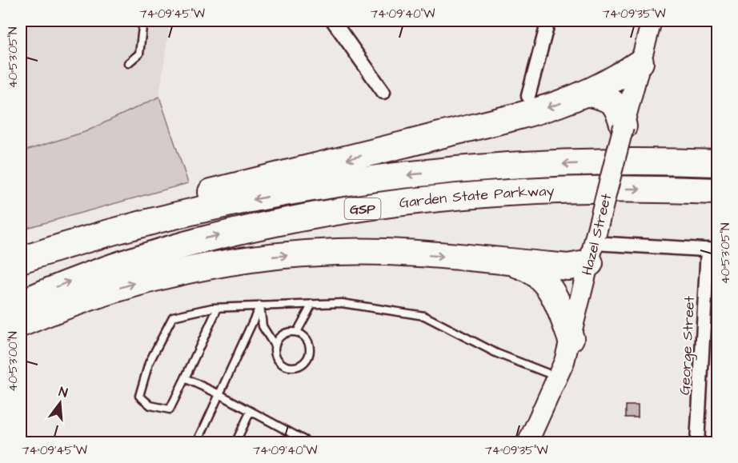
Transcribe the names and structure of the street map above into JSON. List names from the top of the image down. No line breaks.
{"streets":{"highway":["Garden State Parkway","GSP"],"street":["Hazel Street","George Street"]},"north":"top","coordinates":["74°09'45\"W","74°09'40\"W","74°09'35\"W","40°53'05\"N","40°53'00\"N"]}
